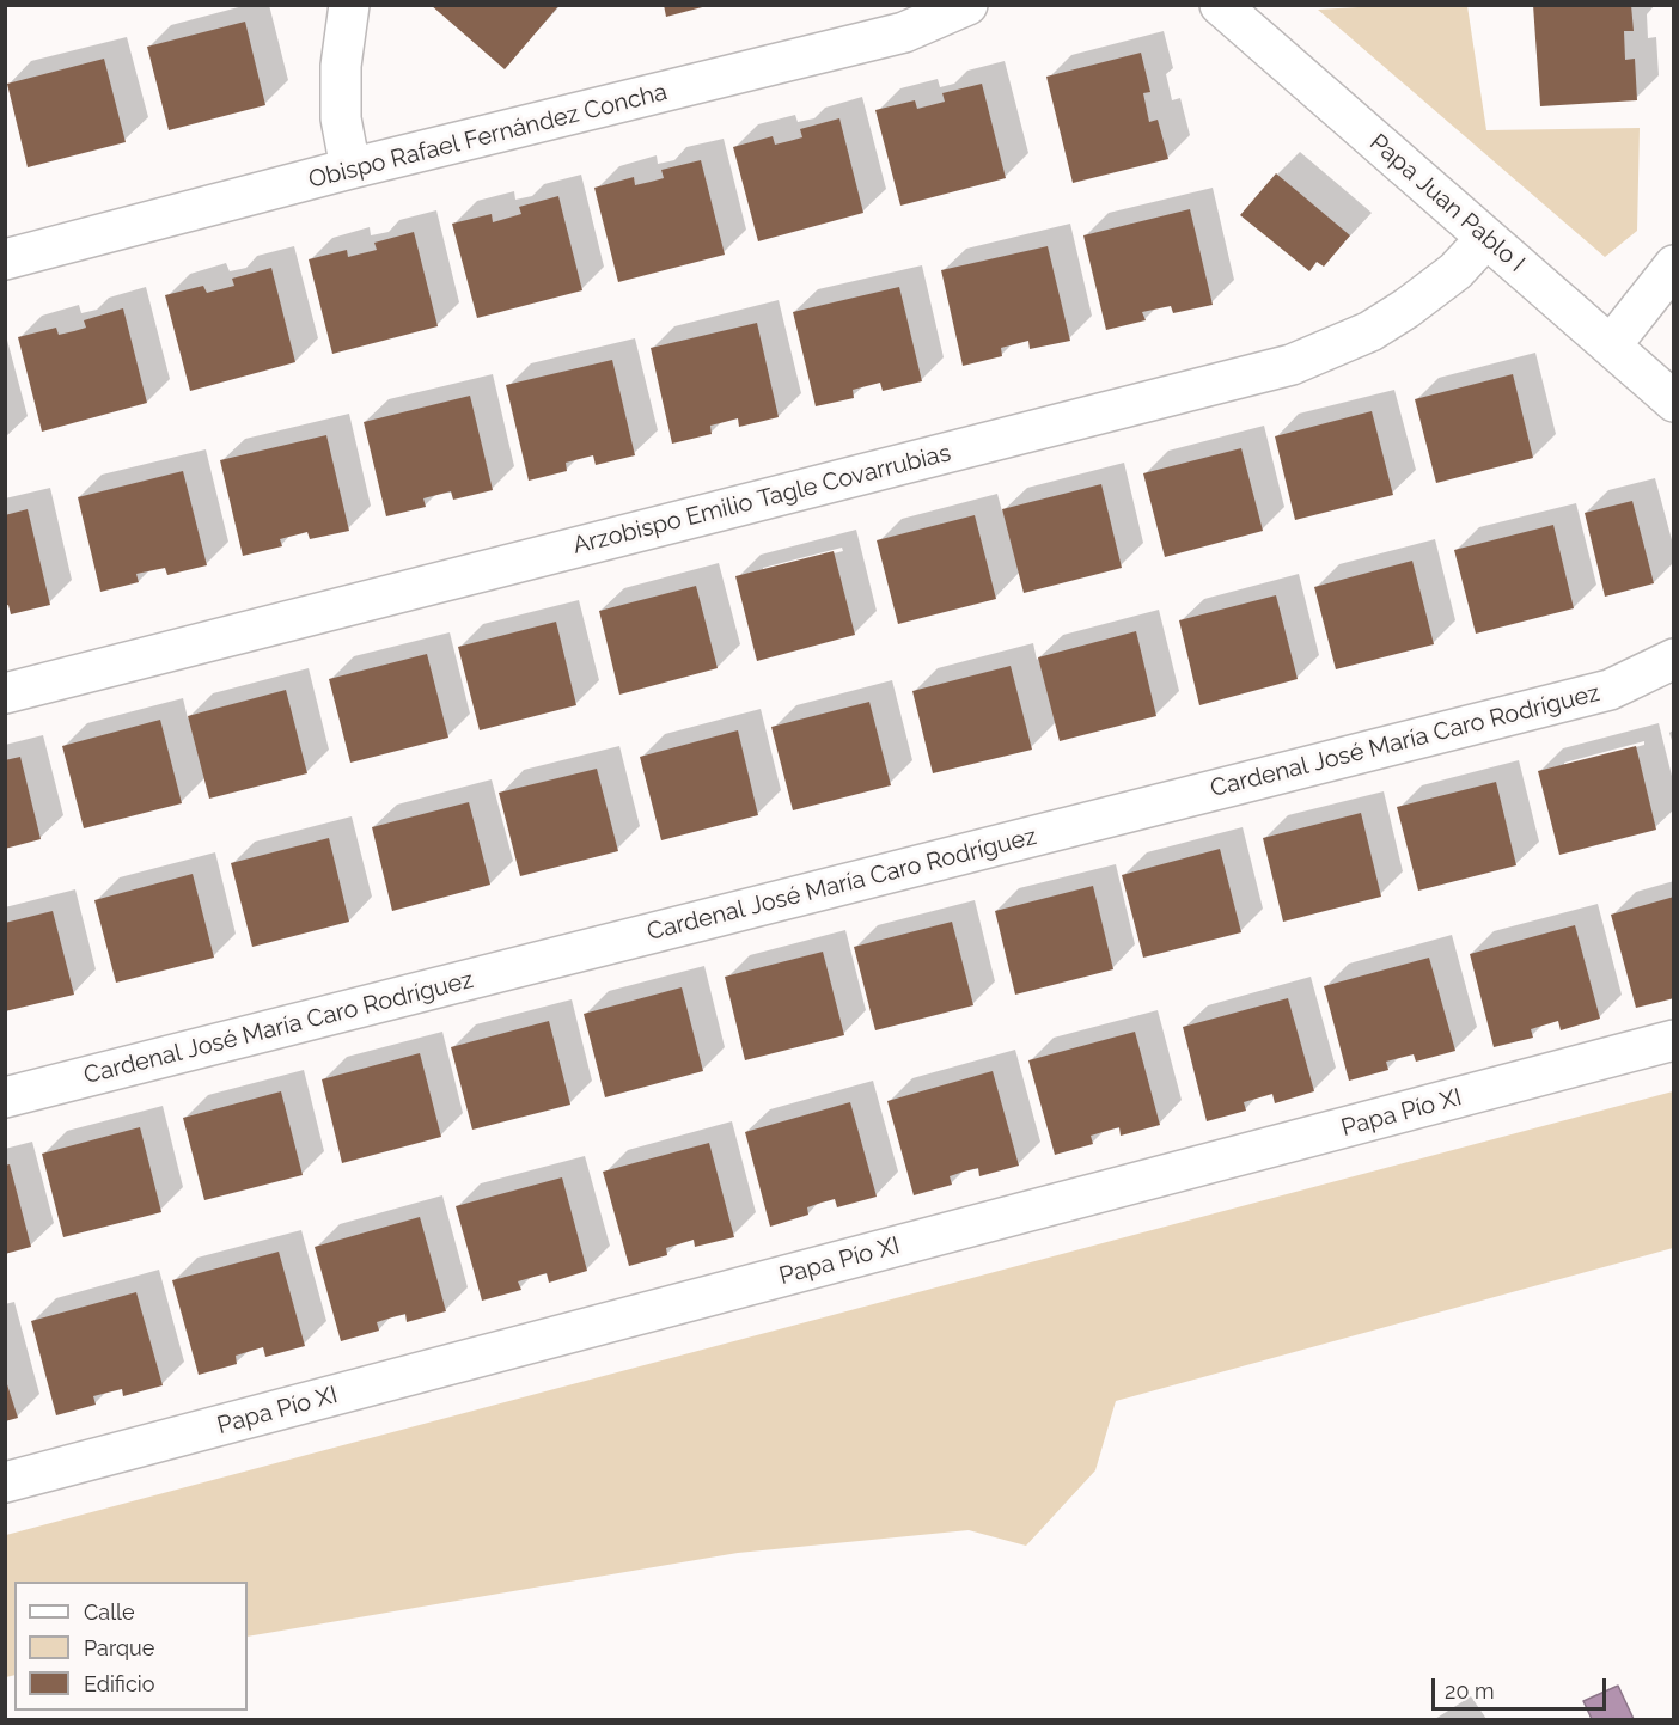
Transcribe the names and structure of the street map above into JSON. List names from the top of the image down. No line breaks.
{"streets":{"street":["Obispo Rafael Fernández Concha","Papa Juan Pablo I","Arzobispo Emilio Tagle Covarrubias","Cardenal José María Caro Rodríguez","Papa Pío XI"]},"crossings":[["Papa Juan Pablo I","Arzobispo Emilio Tagle Covarrubias"]],"legend":["Calle","Parque","Edificio"],"scale_bar":"20 m"}
